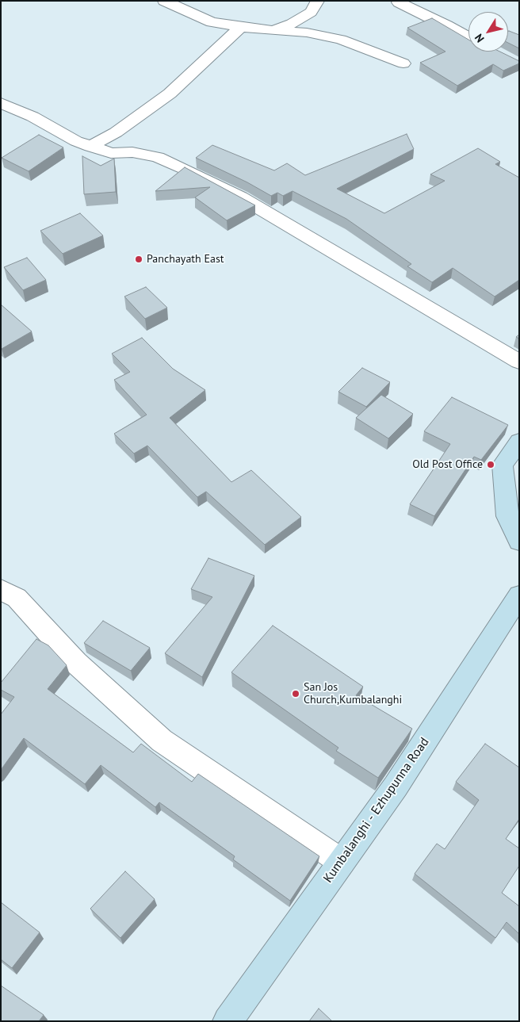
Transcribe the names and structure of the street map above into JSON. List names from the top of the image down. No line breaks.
{"streets":{"main road":["Kumbalanghi - Ezhupunna Road"]},"places":["Panchayath East","Old Post Office","San Jos Church,Kumbalanghi"],"north":"bottom left"}
